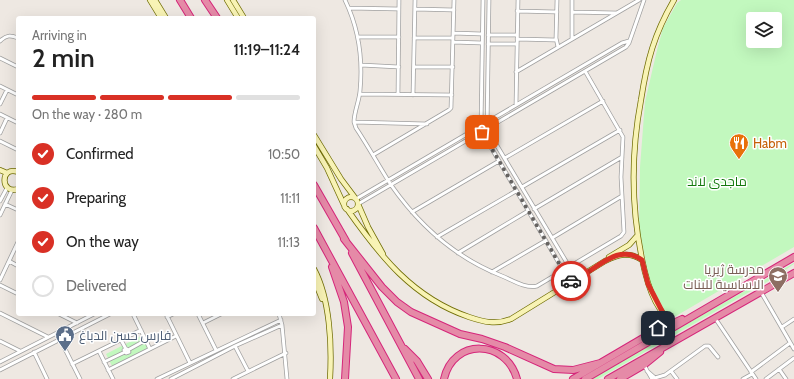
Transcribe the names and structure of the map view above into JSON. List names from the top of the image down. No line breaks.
{"parks":["ماجدی لاند"],"places":{"restaurant":["Habm"],"school or university":["مدرسة ژيريا الاساسية للبنات"],"public building":["فارس حسن الدباغ"]},"page":{"heading":["2 min","Arriving in","11:19–11:24"],"bar":"On the way · 280 m","list":[["Confirmed","10:50"],["Preparing","11:11"],["On the way","11:13"],"Delivered"]}}
